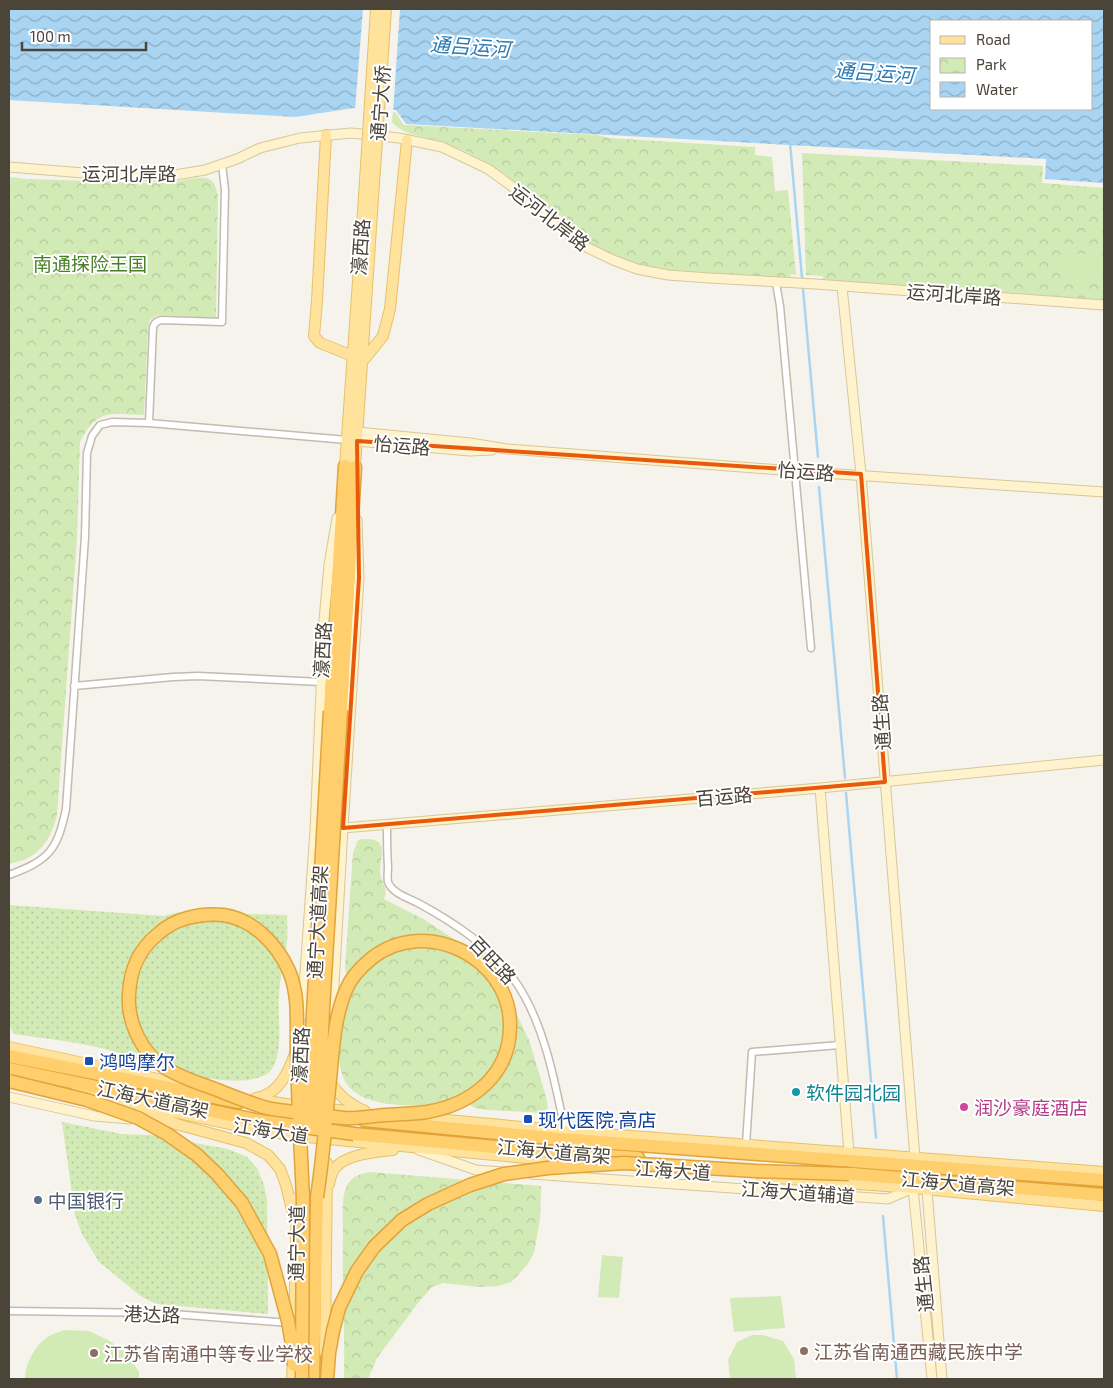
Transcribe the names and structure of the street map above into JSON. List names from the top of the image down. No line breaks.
{"streets":{"highway":["通宁大道高架","江海大道高架"],"main road":["通宁大桥","濠西路","江海大道","通宁大道"],"street":["运河北岸路","怡运路","通生路","百运路","百旺路","江海大道辅道","港达路"]},"crossings":[["通宁大桥","濠西路"],["运河北岸路","通生路"],["濠西路","怡运路"],["濠西路","百运路"],["濠西路","通宁大道高架"],["濠西路","江海大道"],["濠西路","通宁大道"],["怡运路","通生路"],["通生路","百运路"],["通生路","江海大道"],["通生路","江海大道辅道"],["百运路","百旺路"],["通宁大道高架","通宁大道"],["百旺路","江海大道"],["江海大道","江海大道辅道"],["江海大道","通宁大道"],["通宁大道","港达路"]],"water":["通吕运河"],"parks":["南通探险王国"],"places":{"transit":["鸿鸣摩尔","现代医院·高店"],"other":["软件园北园","润沙豪庭酒店","中国银行","江苏省南通西藏民族中学","江苏省南通中等专业学校"]},"legend":["Road","Park","Water"],"scale_bar":"100 m"}
